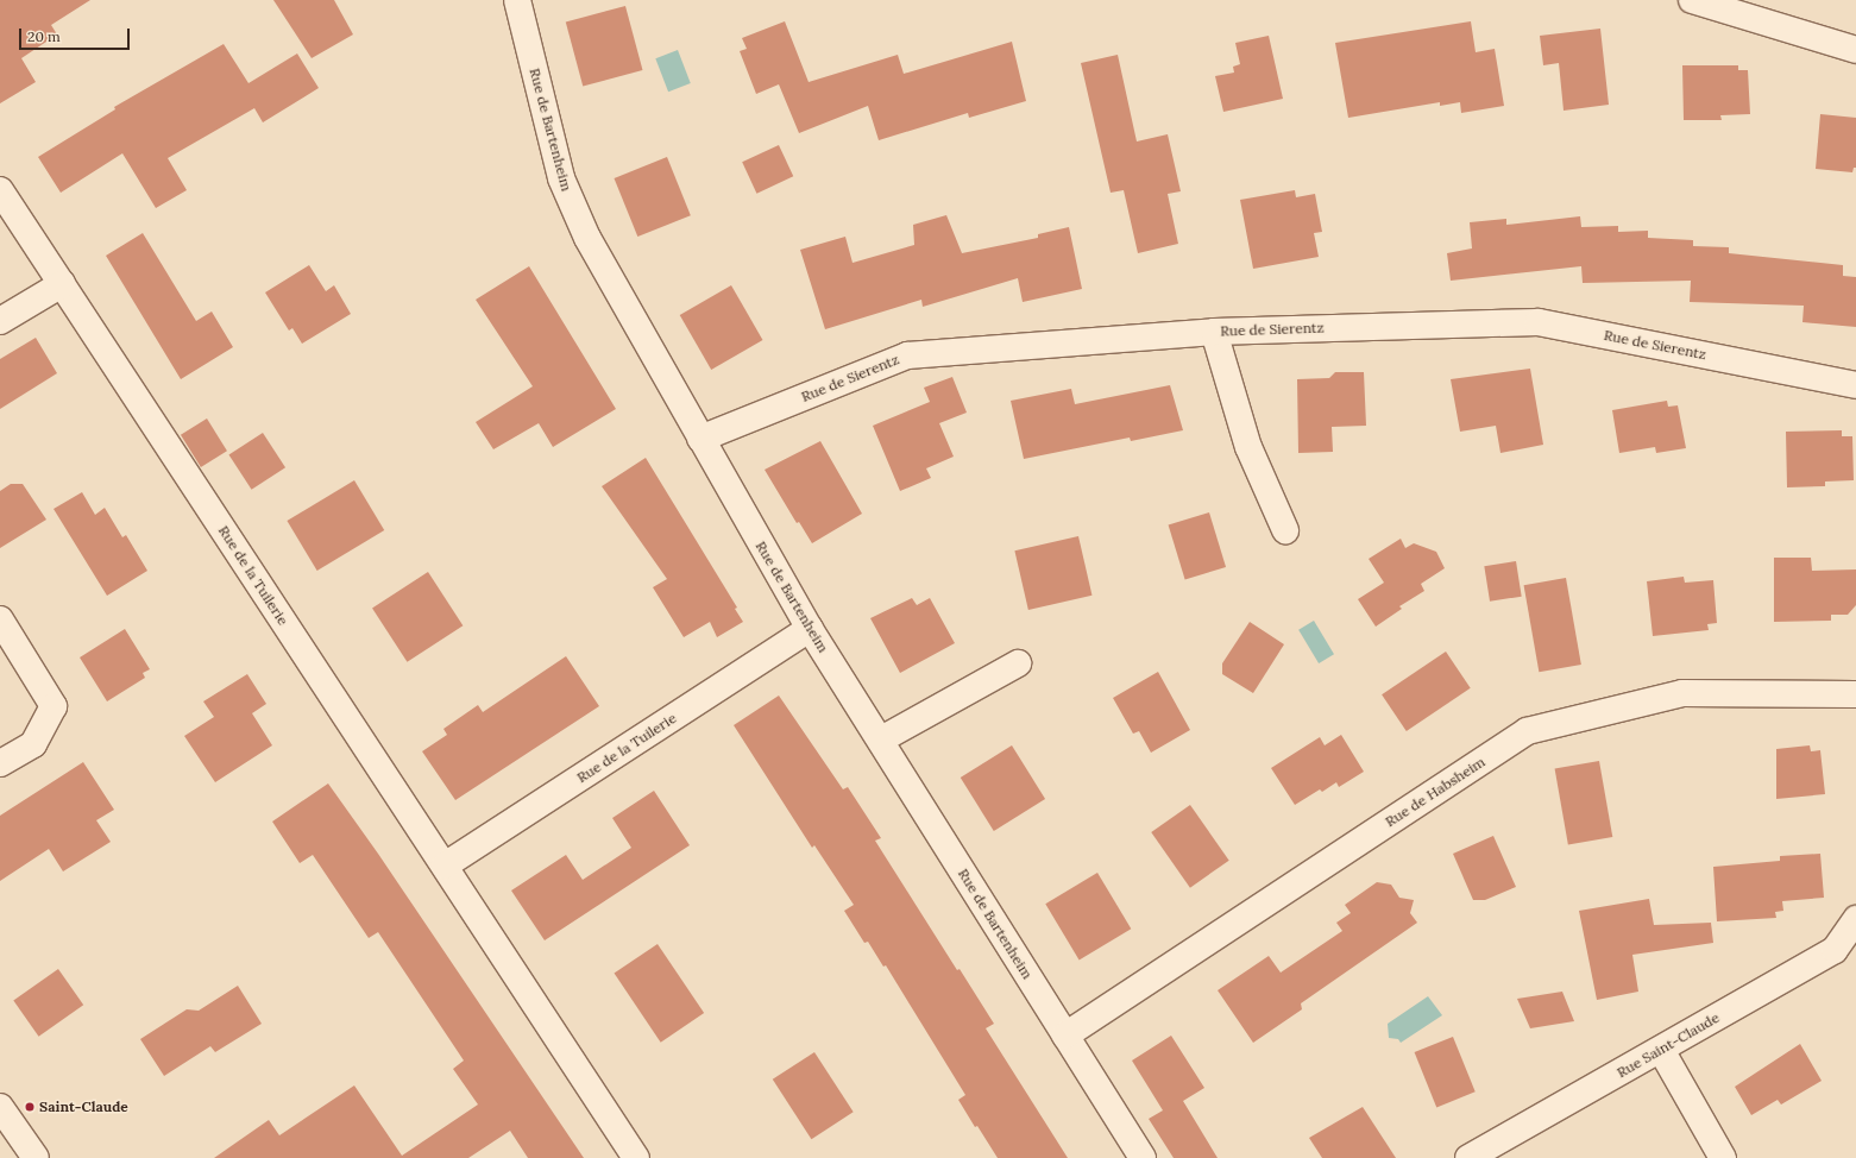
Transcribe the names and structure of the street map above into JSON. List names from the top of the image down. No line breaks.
{"streets":{"street":["Rue de Bartenheim","Rue de Sierentz","Rue de la Tuilerie","Rue de Habsheim","Rue Saint-Claude"]},"crossings":[["Rue de Bartenheim","Rue de Sierentz"],["Rue de Bartenheim","Rue de la Tuilerie"],["Rue de Bartenheim","Rue de Habsheim"]],"places":["Saint-Claude"],"scale_bar":"20 m"}
